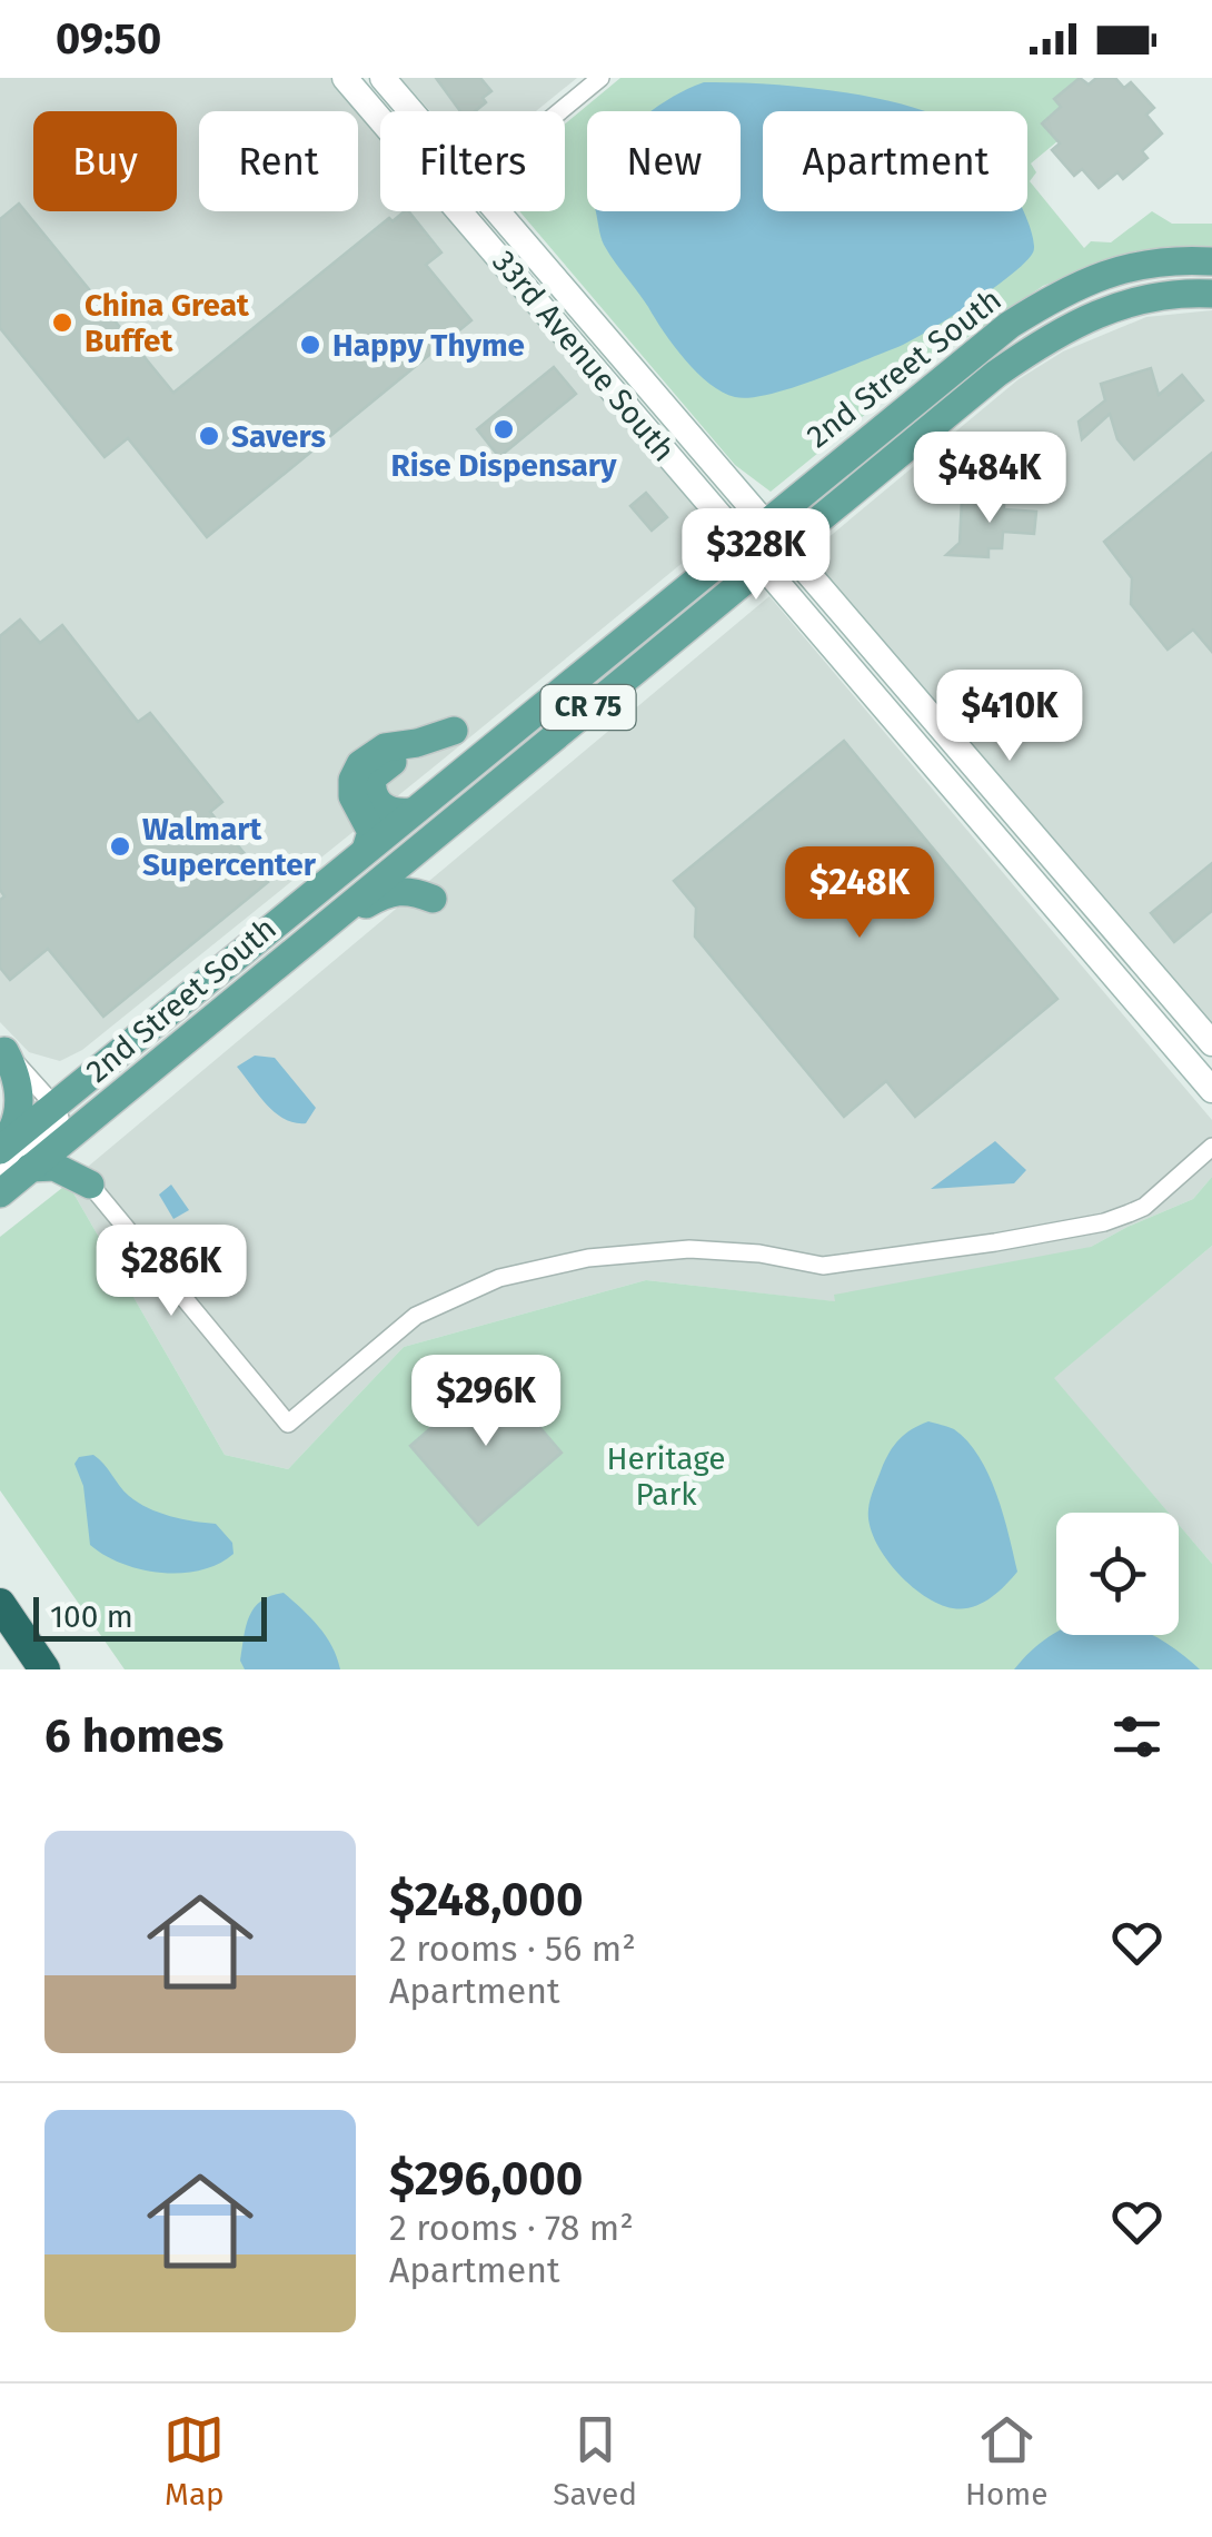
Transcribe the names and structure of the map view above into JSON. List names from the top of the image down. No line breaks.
{"streets":{"main road":["33rd Avenue South","2nd Street South","CR 75"]},"crossings":[["33rd Avenue South","2nd Street South"]],"parks":["Heritage Park"],"places":["China Great Buffet","Happy Thyme","Rise Dispensary","Savers","Walmart Supercenter"],"scale_bar":"100 m","page":{"status":"09:50","chip":["Buy","Rent","Filters","New","Apartment"],"price":["$484K","$328K","$410K","$248K","$286K","$296K"],"scale":"100 m","heading":"6 homes","list":[{"name":"$248,000","note":"2 rooms · 56 m² · Apartment"},{"name":"$296,000","note":"2 rooms · 78 m² · Apartment"}],"tabs":["Map","Saved","Home"]}}
